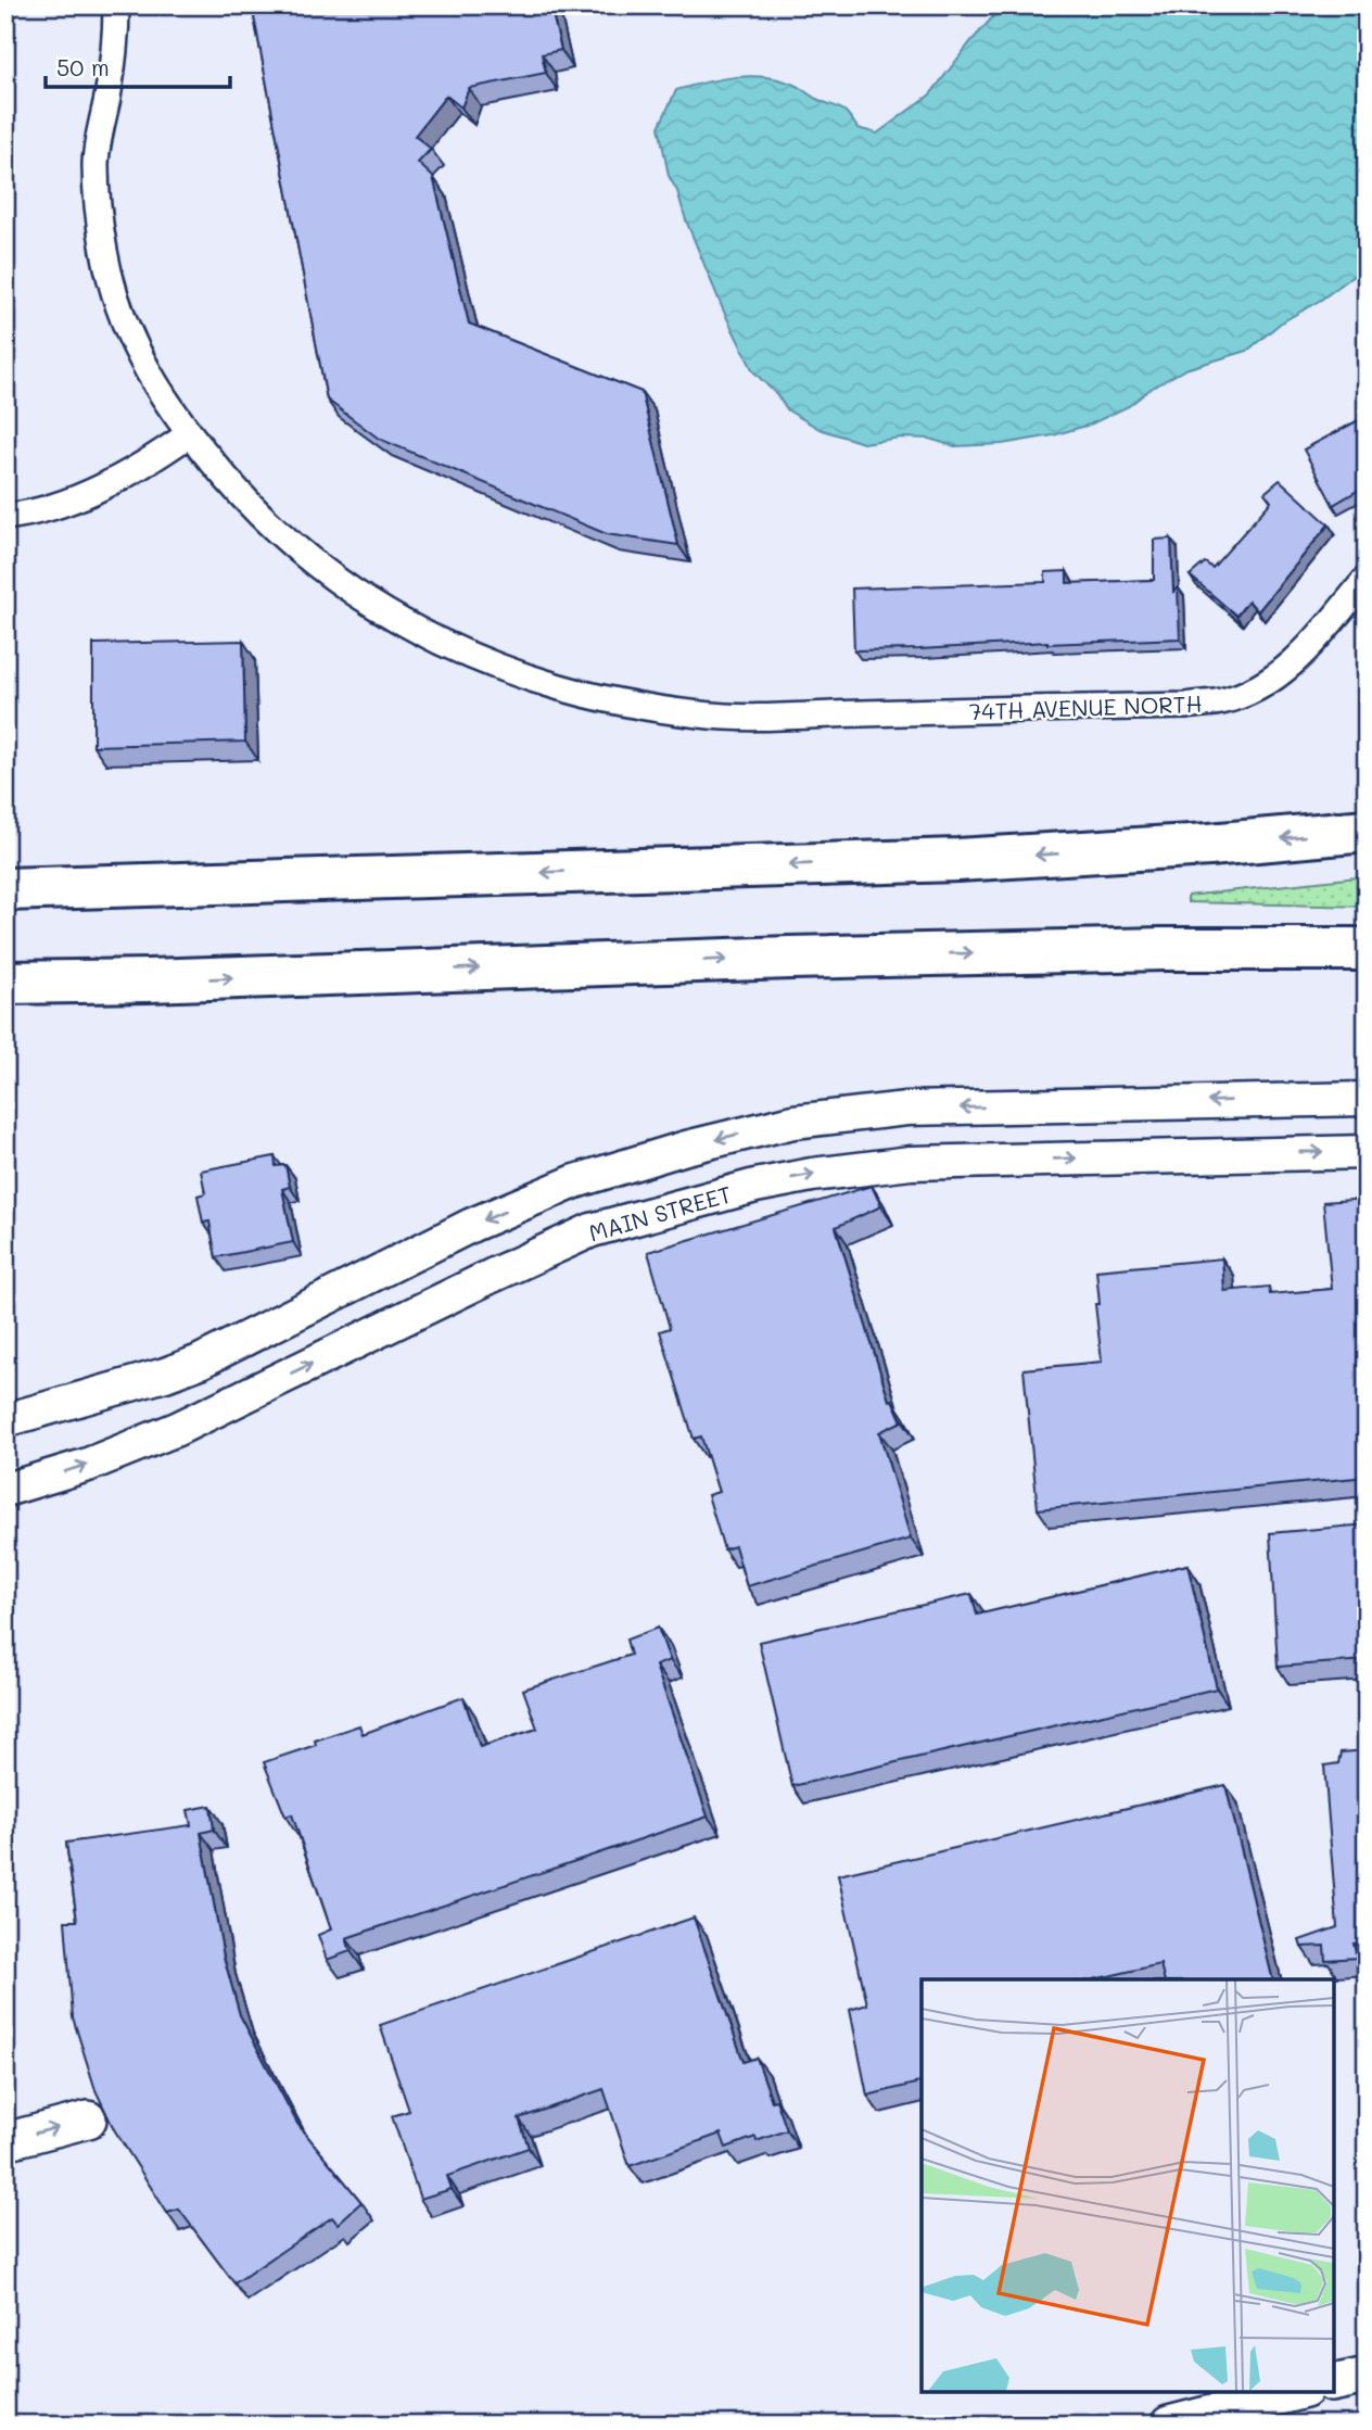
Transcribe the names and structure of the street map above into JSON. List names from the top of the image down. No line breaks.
{"streets":{"street":["74TH AVENUE NORTH","MAIN STREET"]},"scale_bar":"50 m"}
